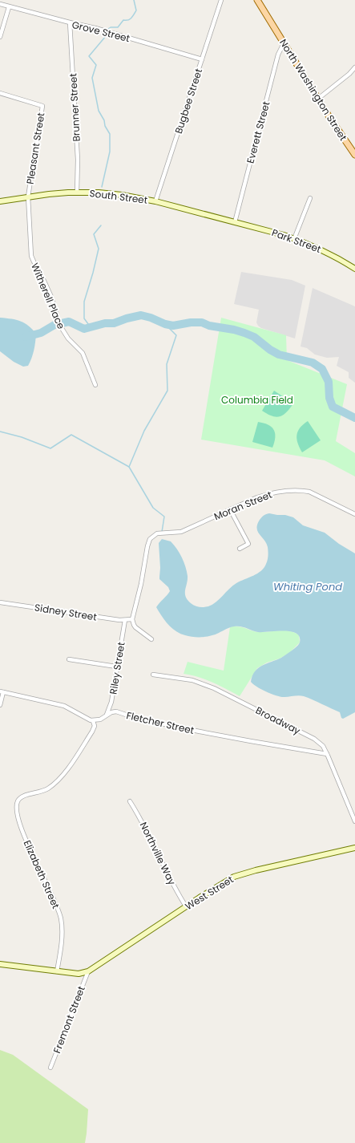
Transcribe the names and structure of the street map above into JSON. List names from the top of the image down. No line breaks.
{"streets":{"main road":["North Washington Street"],"street":["Grove Street","Bugbee Street","Brunner Street","Everett Street","Pleasant Street","South Street","Park Street","Witherell Place","Moran Street","Sidney Street","Riley Street","Broadway","Fletcher Street","Northville Way","Elizabeth Street","West Street","Fremont Street"]},"crossings":[["Grove Street","Bugbee Street"],["Grove Street","Brunner Street"],["North Washington Street","Everett Street"],["Bugbee Street","South Street"],["Brunner Street","South Street"],["Everett Street","South Street"],["Everett Street","Park Street"],["Pleasant Street","South Street"],["Pleasant Street","Witherell Place"],["South Street","Park Street"],["South Street","Witherell Place"],["Moran Street","Sidney Street"],["Sidney Street","Riley Street"],["Riley Street","Fletcher Street"],["Broadway","Fletcher Street"],["Fletcher Street","Elizabeth Street"],["Northville Way","West Street"],["West Street","Fremont Street"]],"water":["Whiting Pond"],"parks":["Columbia Field"]}
